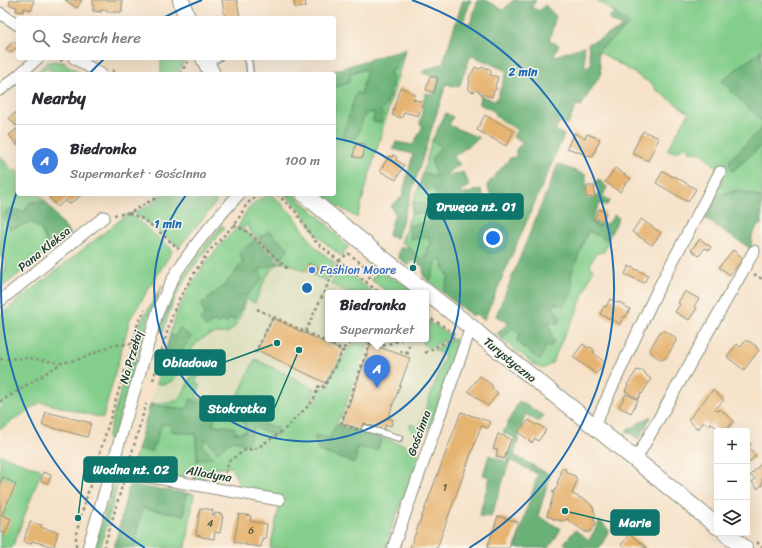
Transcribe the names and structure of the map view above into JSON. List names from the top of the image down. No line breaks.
{"streets":{"main road":["Turystyczna"],"street":["Pana Kleksa","Na Przełaj","Gościnna","Alladyna"]},"crossings":[["Na Przełaj","Alladyna"],["Turystyczna","Gościnna"]],"places":["Drwęca nż. 01","Fashion Moore","Obiadowa","Stokrotka","Marie","Wodna nż. 02"],"house_numbers":["1","4","6"],"page":{"search":"Search here","heading":"Nearby","list":[{"mark":"A","name":"Biedronka","note":"Supermarket · Gościnna","value":"100 m"}],"popup":["Biedronka","Supermarket"],"pins":"A","map_buttons":["+","−"]},"rings":["2 min","1 min"]}
